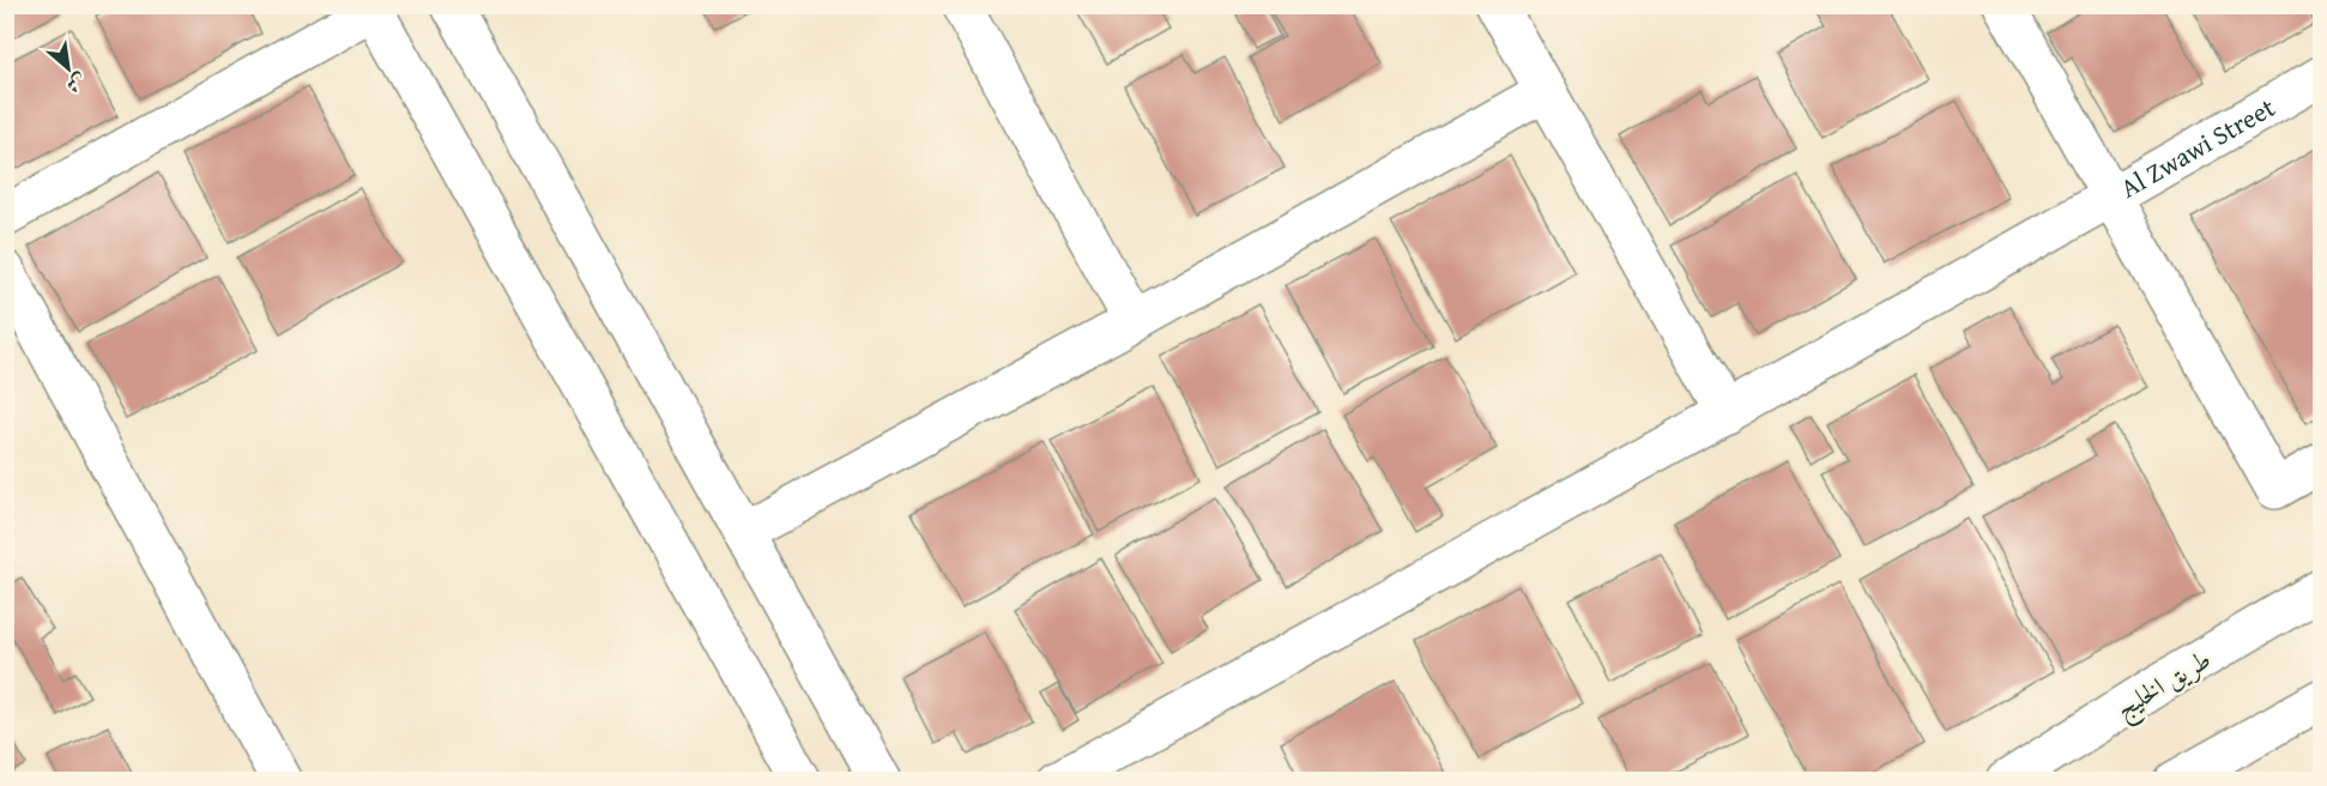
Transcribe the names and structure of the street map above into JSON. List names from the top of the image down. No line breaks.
{"streets":{"street":["Al Zwawi Street","طريق الخليج"]},"north":"bottom right"}
